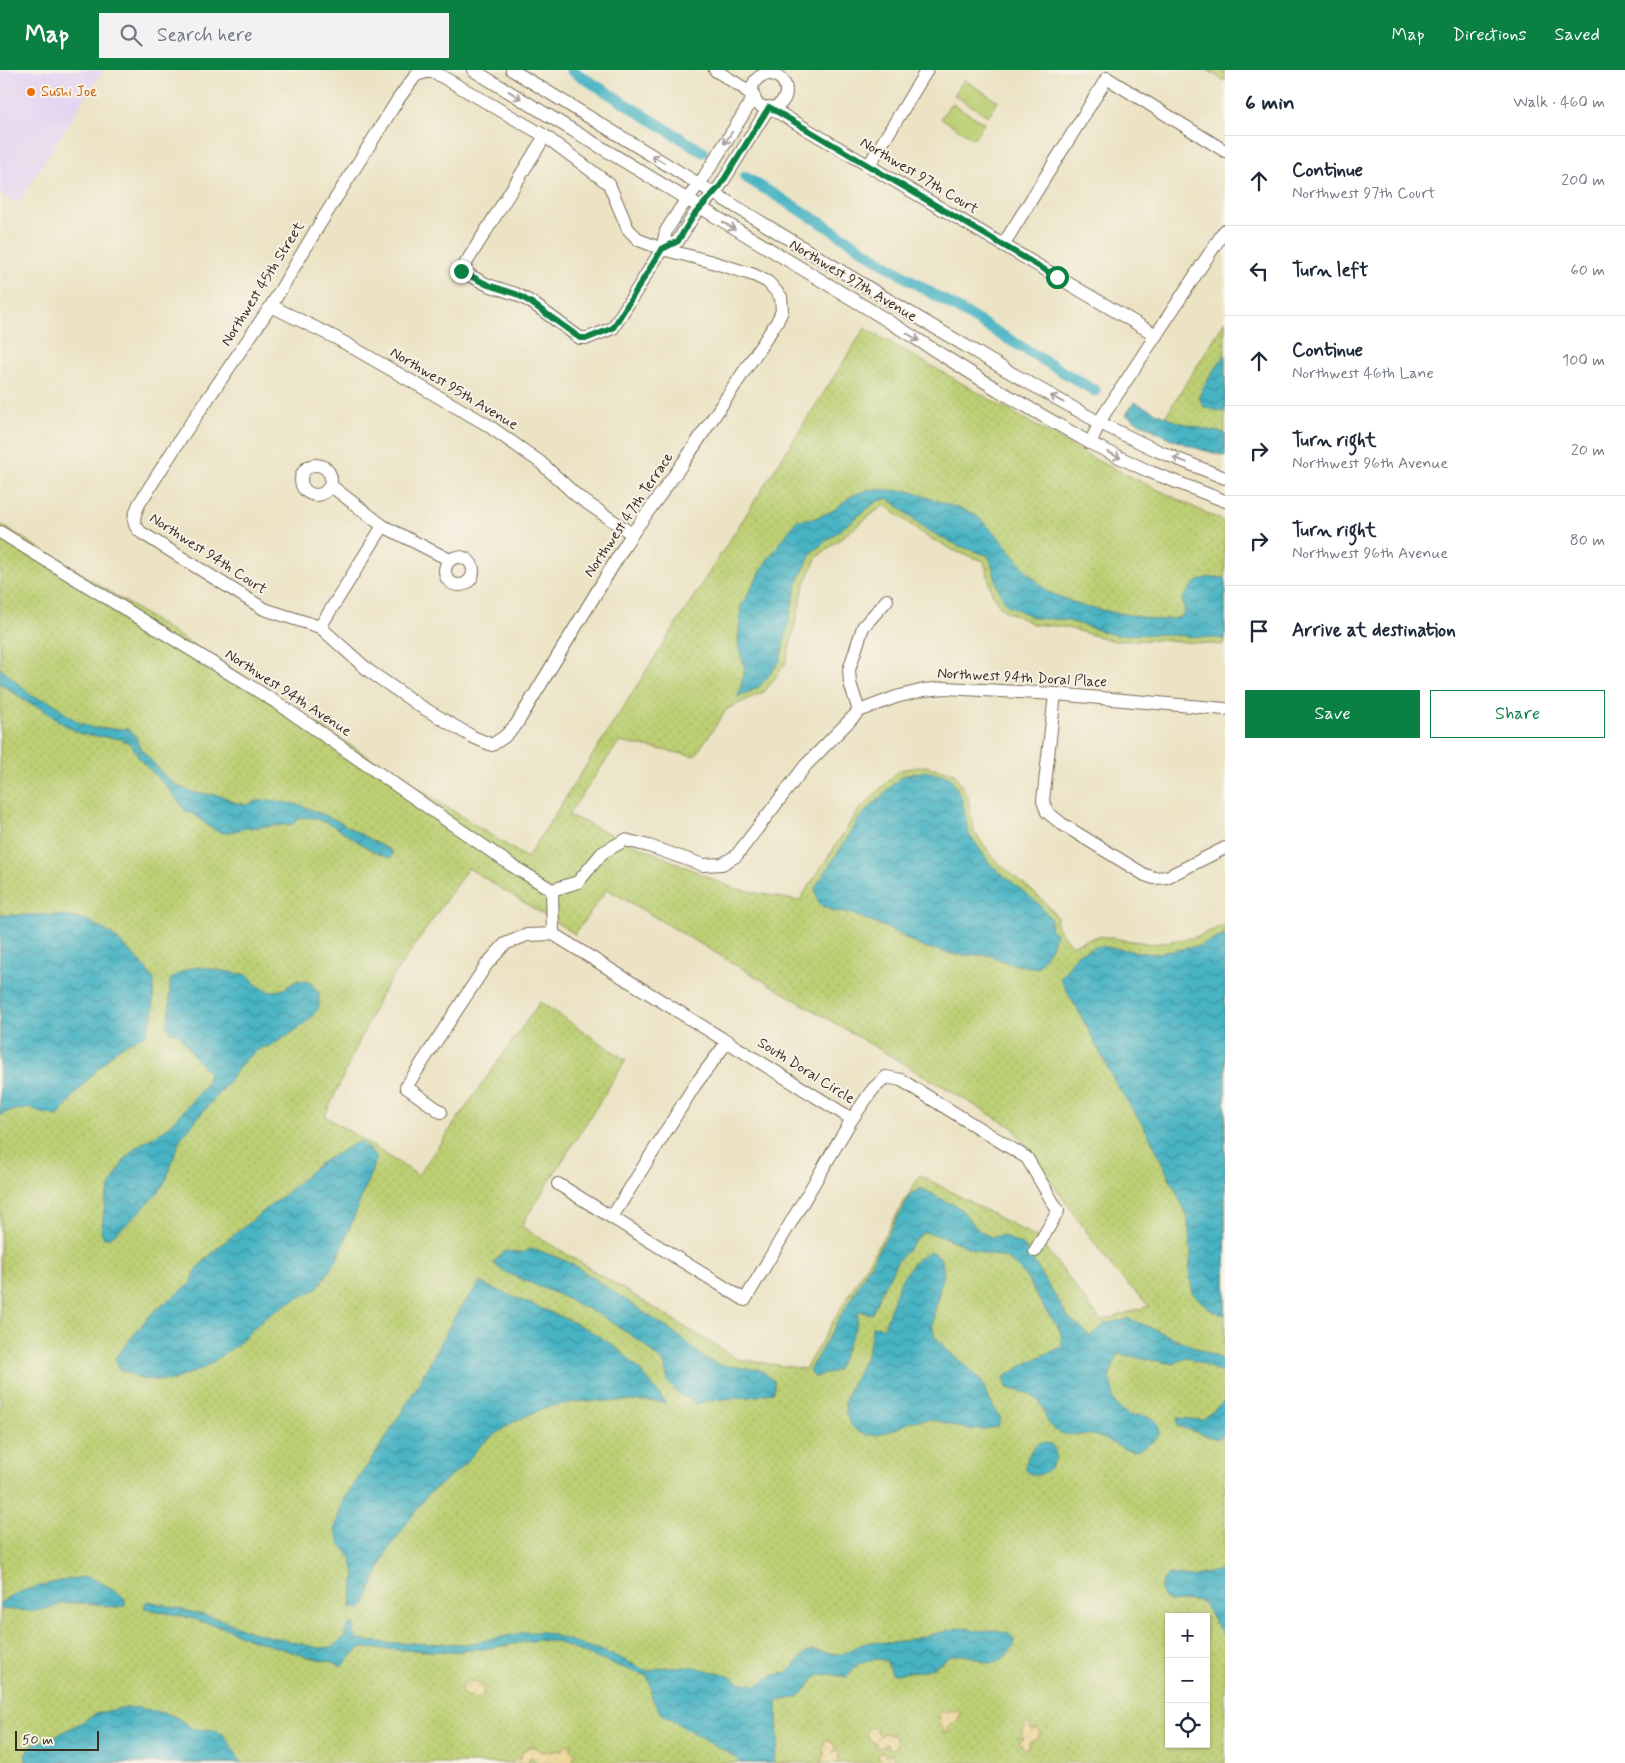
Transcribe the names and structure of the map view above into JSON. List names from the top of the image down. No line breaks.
{"streets":{"street":["Northwest 97th Court","Northwest 97th Avenue","Northwest 45th Street","Northwest 95th Avenue","Northwest 47th Terrace","Northwest 94th Court","Northwest 94th Doral Place","Northwest 94th Avenue","South Doral Circle"]},"crossings":[["Northwest 45th Street","Northwest 95th Avenue"],["Northwest 45th Street","Northwest 94th Court"],["Northwest 95th Avenue","Northwest 47th Terrace"],["Northwest 47th Terrace","Northwest 94th Court"],["Northwest 94th Doral Place","Northwest 94th Avenue"]],"places":["Sushi Joe"],"scale_bar":"50 m","page":{"header":"Map","search":"Search here","nav":["Map","Directions","Saved"],"heading":["6 min","Walk · 460 m"],"list":[["Continue","Northwest 97th Court","200 m"],["Turn left","60 m"],["Continue","Northwest 46th Lane","100 m"],["Turn right","Northwest 96th Avenue","20 m"],["Turn right","Northwest 96th Avenue","80 m"],"Arrive at destination"],"buttons":["Save","Share"],"map_buttons":["+","−"],"scale":"50 m"}}
